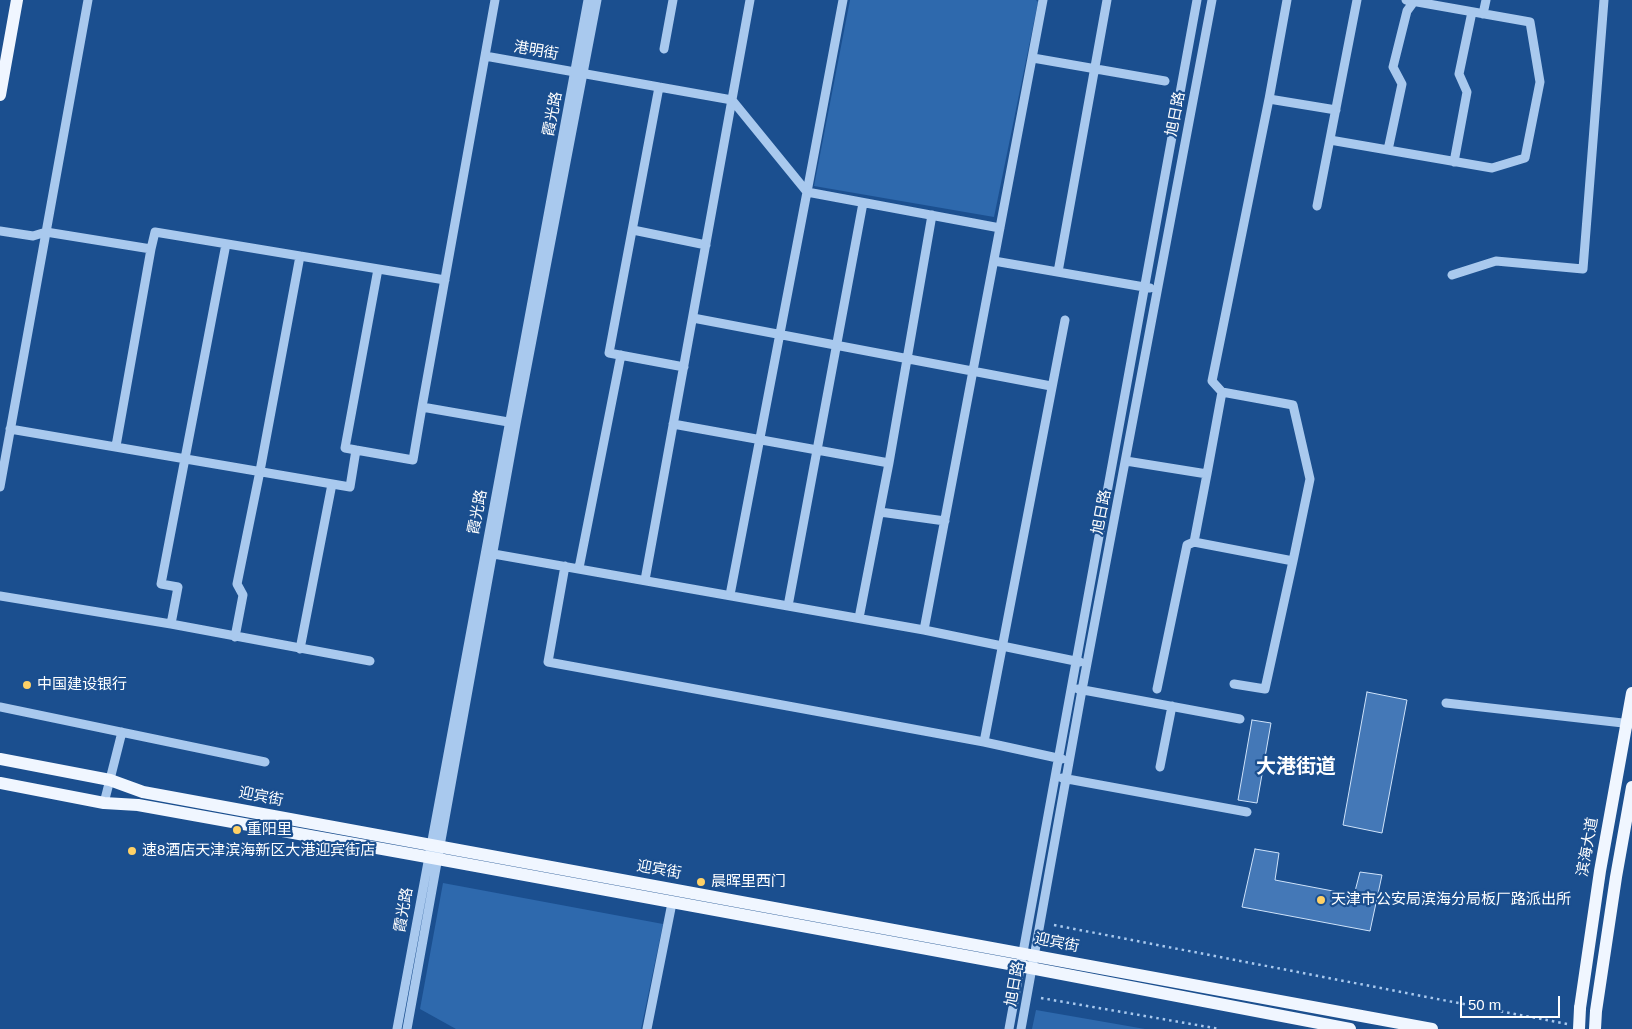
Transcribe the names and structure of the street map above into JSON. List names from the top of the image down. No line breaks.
{"streets":{"main road":["迎宾街","滨海大道"],"street":["港明街","霞光路","旭日路"]},"crossings":[["港明街","霞光路"],["霞光路","迎宾街"],["旭日路","迎宾街"]],"districts":["大港街道"],"places":["中国建设银行","重阳里","速8酒店天津滨海新区大港迎宾街店","晨晖里西门","天津市公安局滨海分局板厂路派出所"],"scale_bar":"50 m"}
